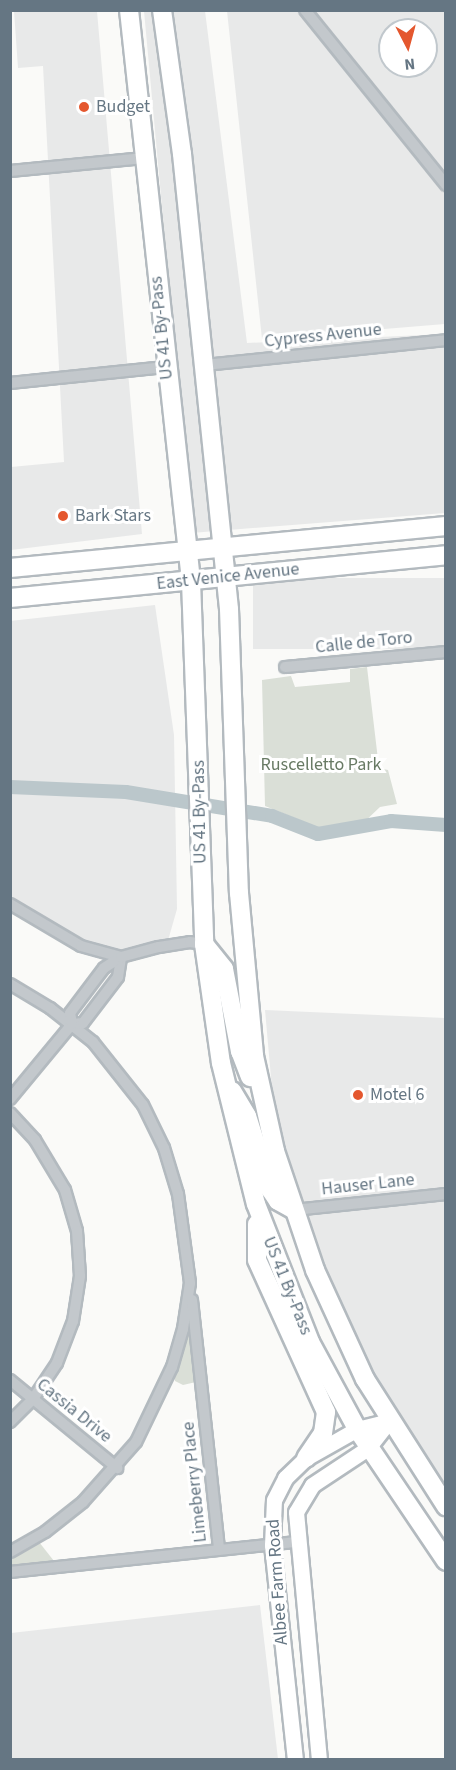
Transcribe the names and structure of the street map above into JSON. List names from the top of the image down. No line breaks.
{"streets":{"main road":["US 41 By-Pass","East Venice Avenue","Albee Farm Road"],"street":["Cypress Avenue","Calle de Toro","Hauser Lane","Cassia Drive","Limeberry Place"]},"crossings":[["US 41 By-Pass","Cypress Avenue"],["US 41 By-Pass","East Venice Avenue"],["US 41 By-Pass","Hauser Lane"],["US 41 By-Pass","Albee Farm Road"]],"parks":["Ruscelletto Park"],"places":["Budget","Bark Stars","Motel 6"],"north":"bottom"}
